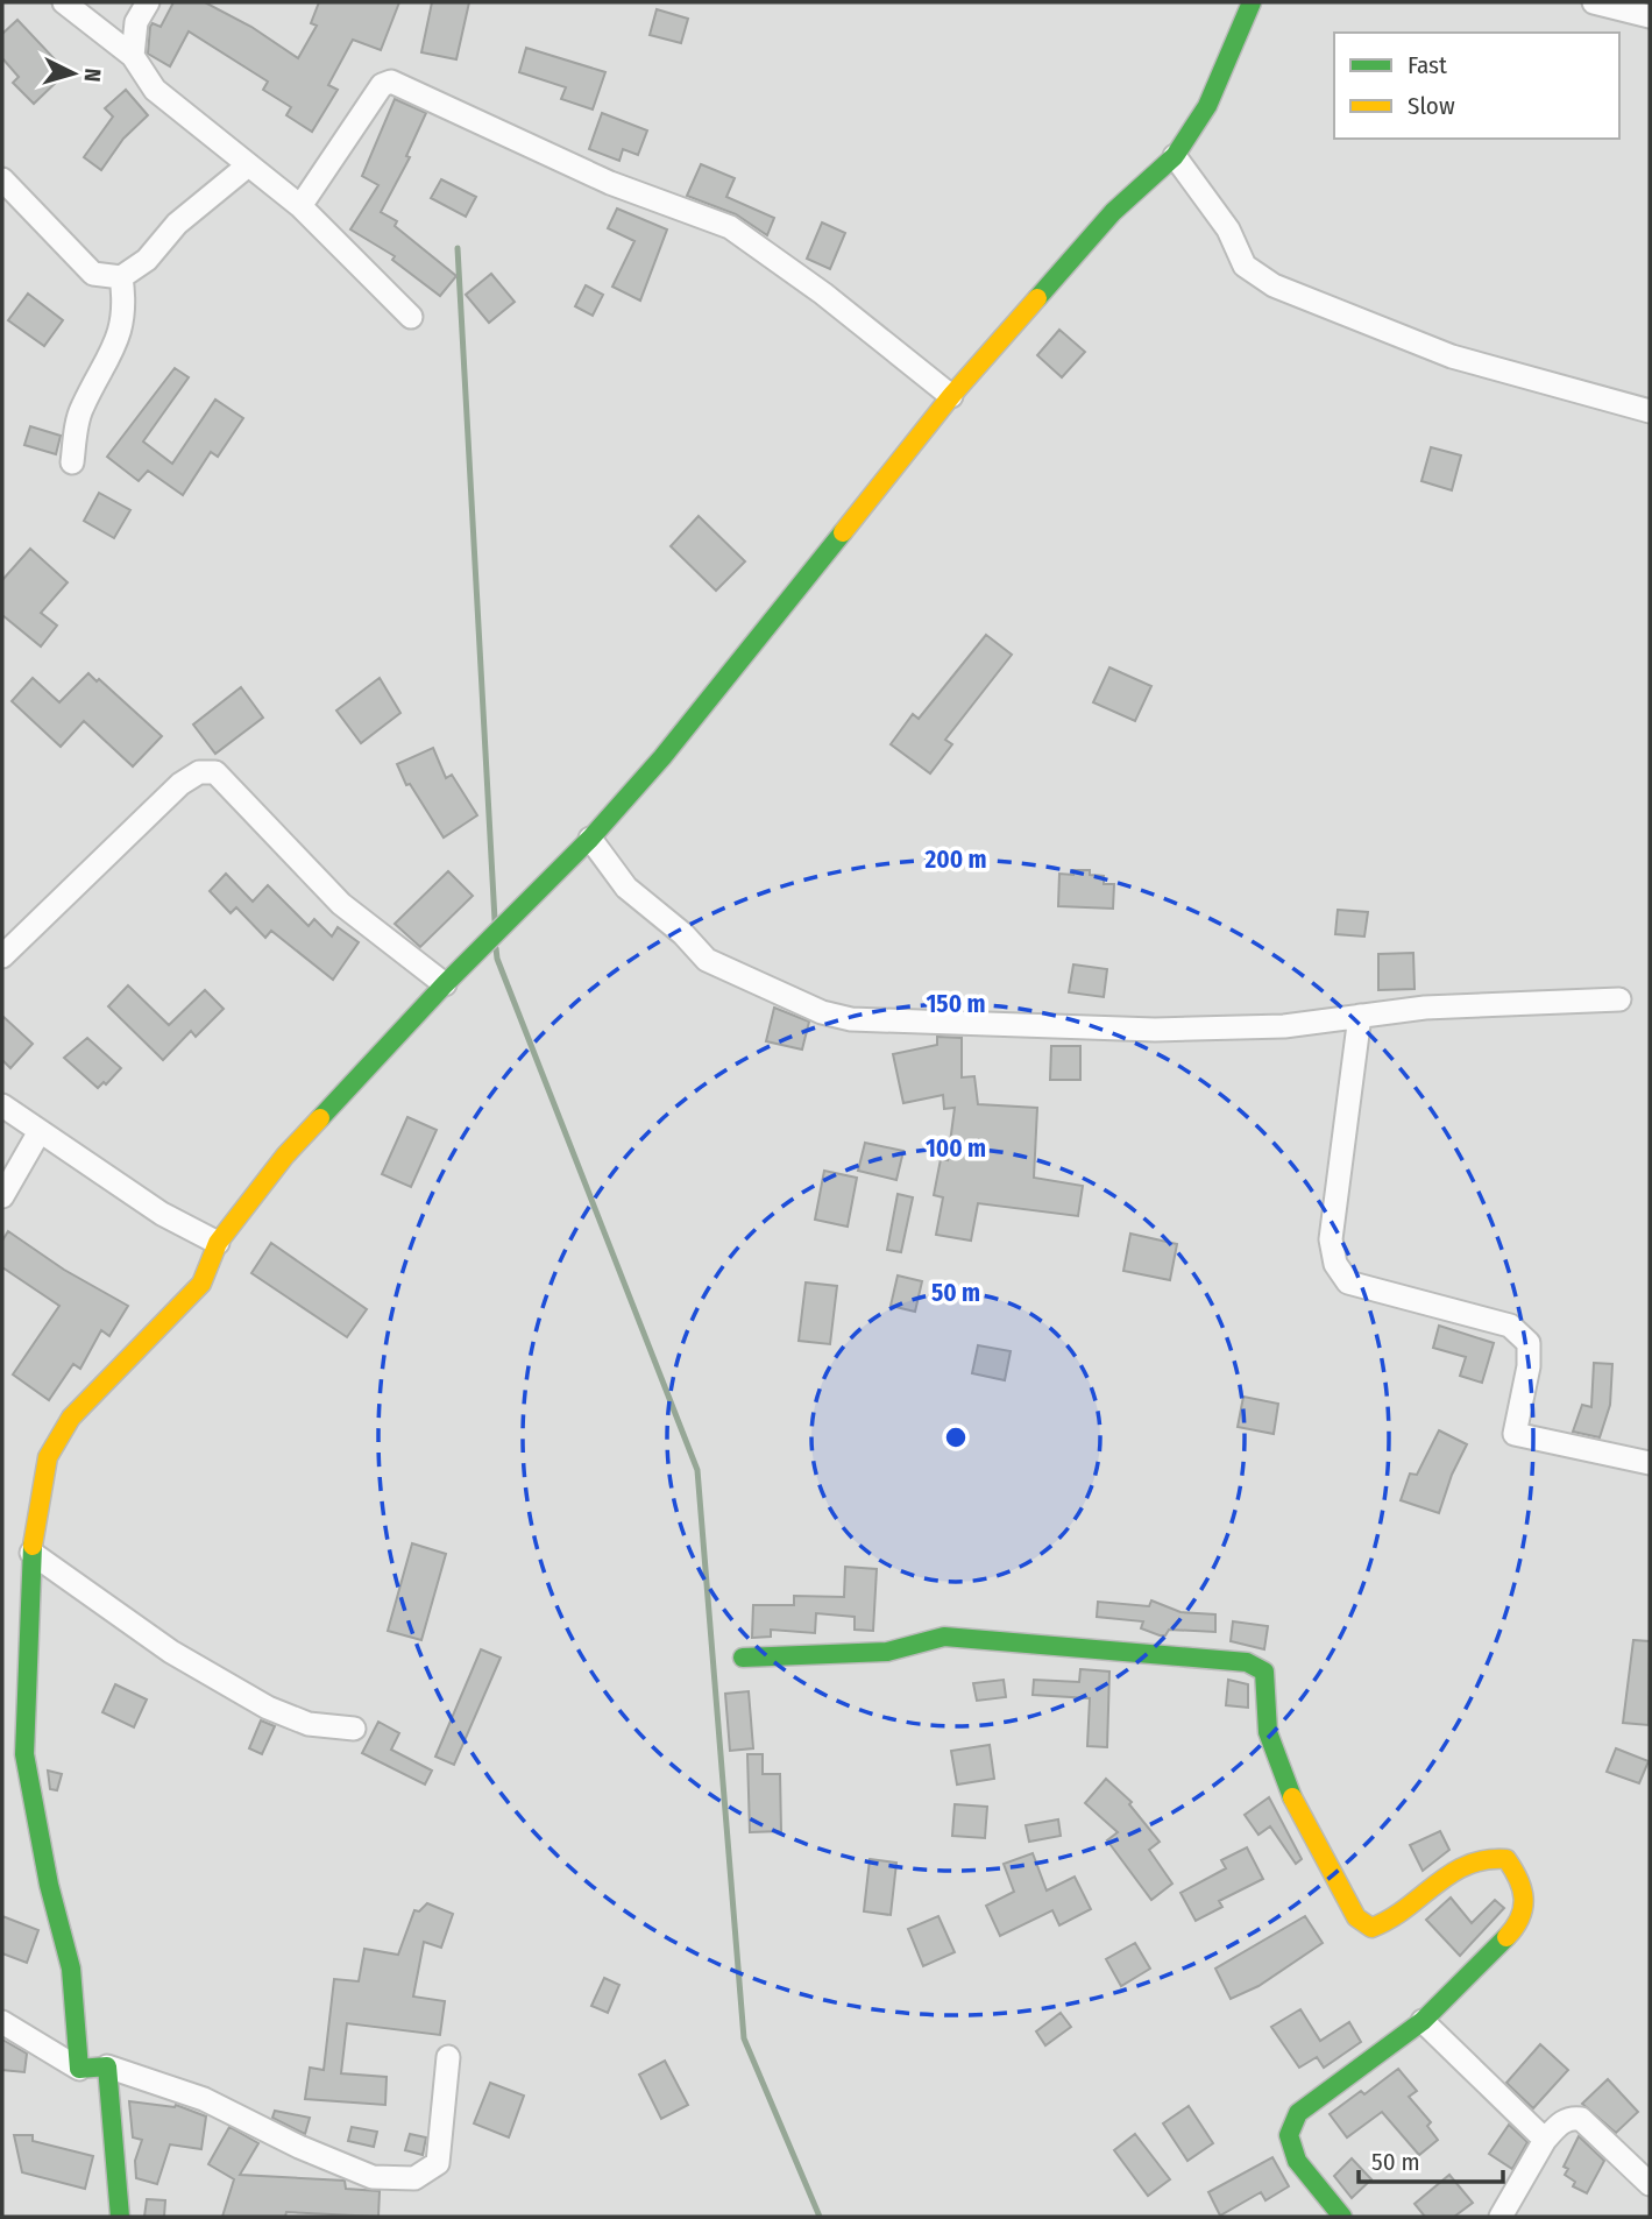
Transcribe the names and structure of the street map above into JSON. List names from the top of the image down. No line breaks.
{"legend":["Fast","Slow"],"scale_bar":"50 m","north":"right","rings":["200 m","150 m","100 m","50 m"]}
